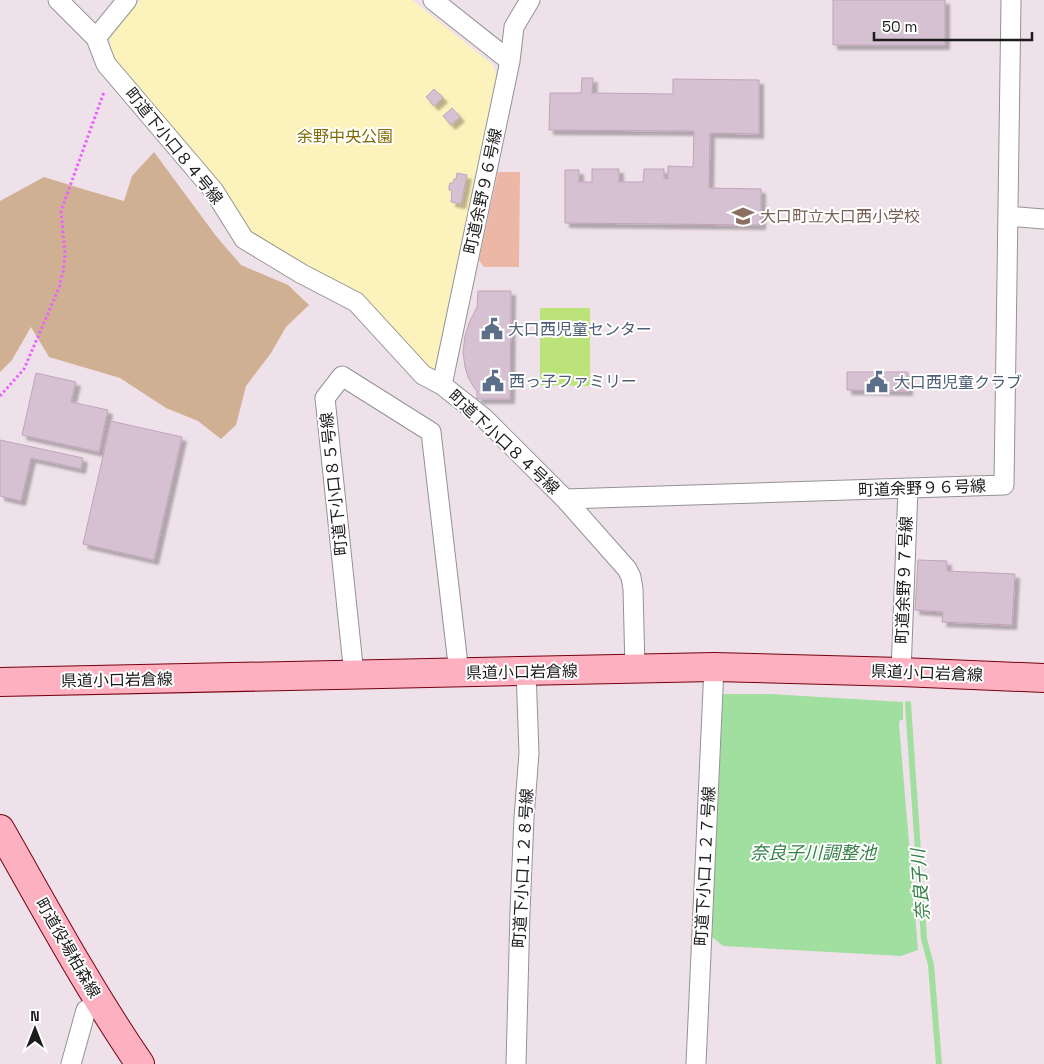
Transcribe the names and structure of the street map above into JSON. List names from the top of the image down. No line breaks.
{"streets":{"main road":["県道小口岩倉線","町道役場柏森線"],"street":["町道下小口８４号線","町道余野９６号線","町道下小口８５号線","町道余野９７号線","町道下小口１２７号線","町道下小口１２８号線"]},"crossings":[["町道下小口８４号線","町道余野９６号線"],["町道下小口８４号線","県道小口岩倉線"],["町道余野９６号線","町道余野９７号線"],["町道下小口８５号線","県道小口岩倉線"],["町道余野９７号線","県道小口岩倉線"],["県道小口岩倉線","町道下小口１２７号線"],["県道小口岩倉線","町道下小口１２８号線"]],"water":["奈良子川調整池","奈良子川"],"parks":["余野中央公園"],"places":{"school or university":["大口町立大口西小学校"],"public building":["大口西児童センター","西っ子ファミリー","大口西児童クラブ"]},"scale_bar":"50 m","north":"top"}
